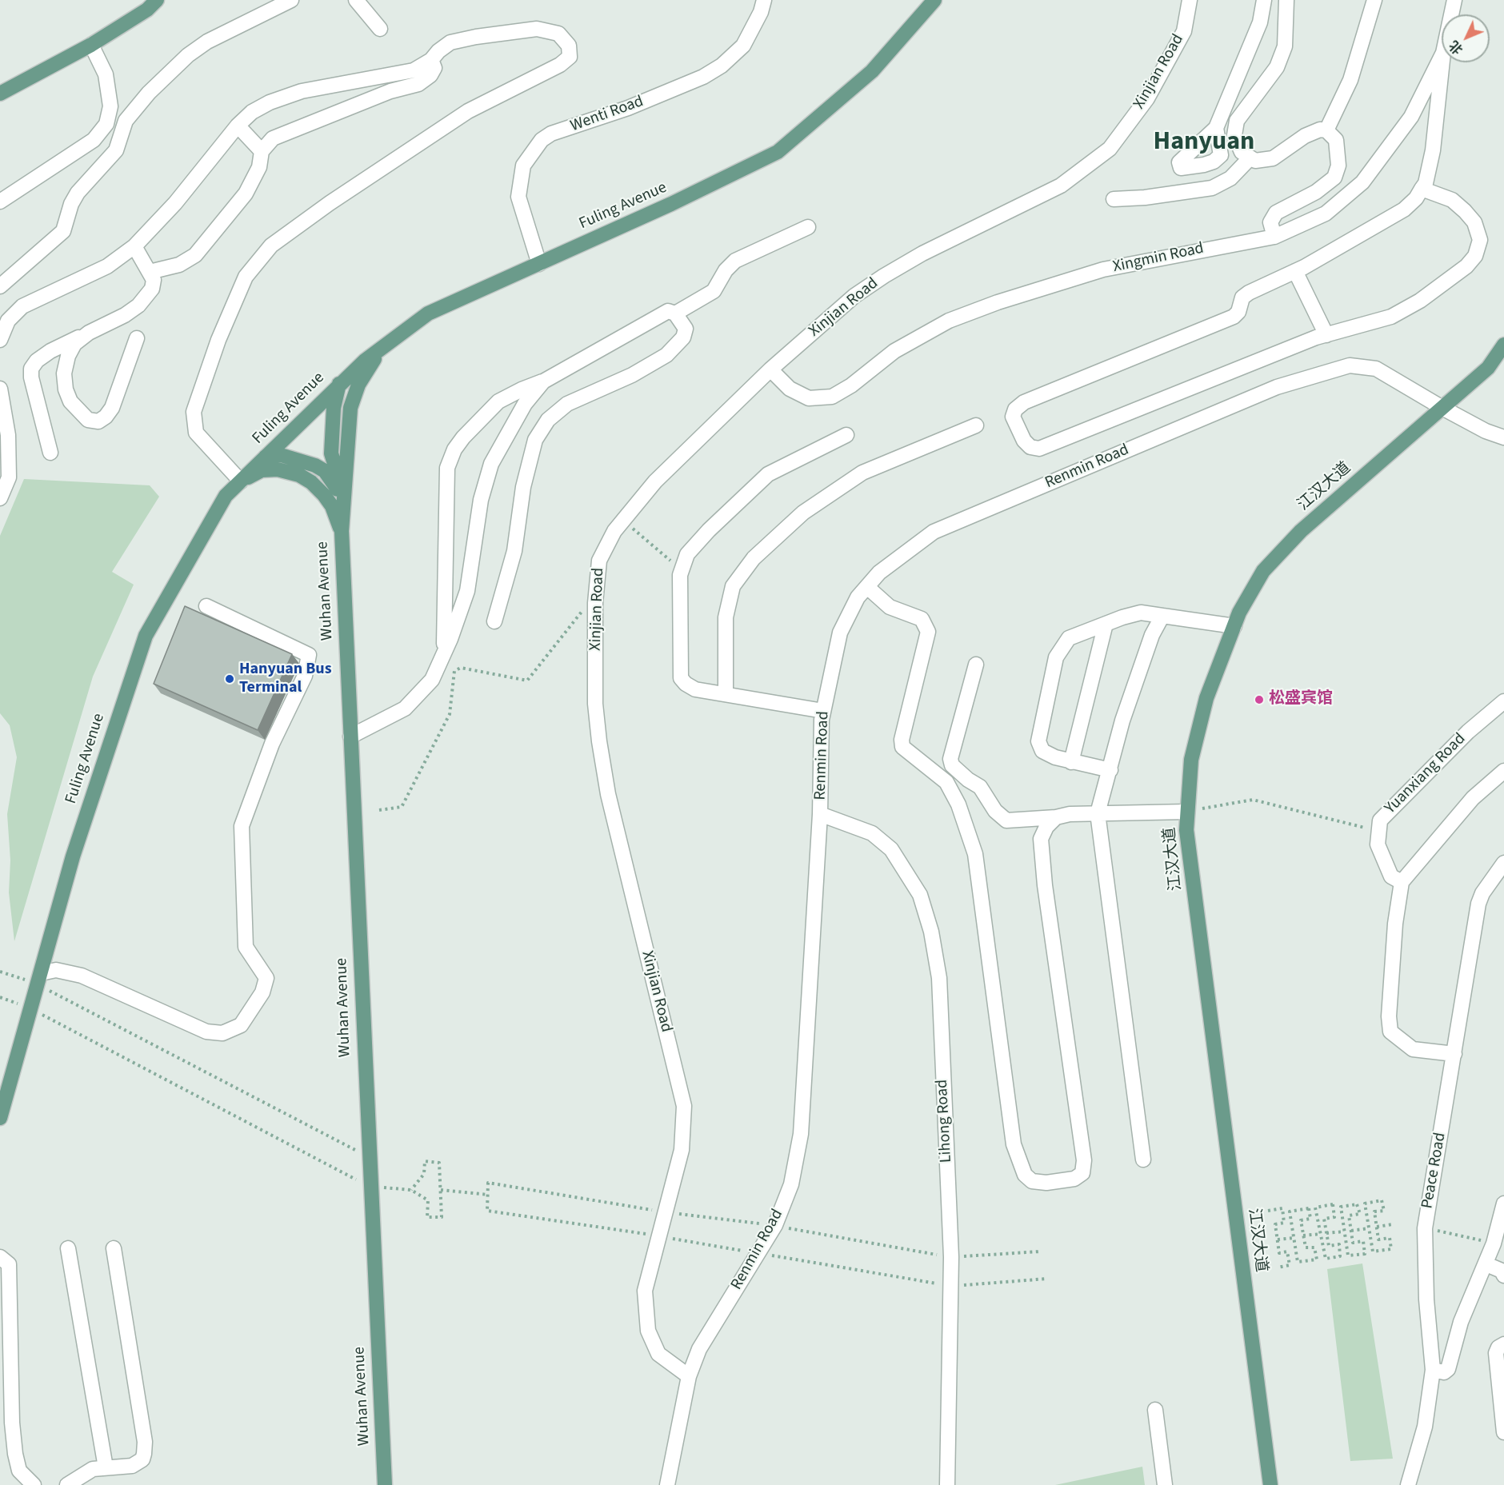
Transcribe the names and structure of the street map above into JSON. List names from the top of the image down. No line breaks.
{"streets":{"main road":["Fuling Avenue","江汉大道","Wuhan Avenue"],"street":["Xinjian Road","Wenti Road","Xingmin Road","Renmin Road","Yuanxiang Road","Lihong Road","Peace Road"]},"crossings":[["Xinjian Road","Xingmin Road"],["Xinjian Road","Renmin Road"],["Wenti Road","Fuling Avenue"],["Renmin Road","江汉大道"],["Renmin Road","Lihong Road"]],"districts":["Hanyuan"],"places":["Hanyuan Bus Terminal","松盛宾馆"],"north":"bottom left"}
